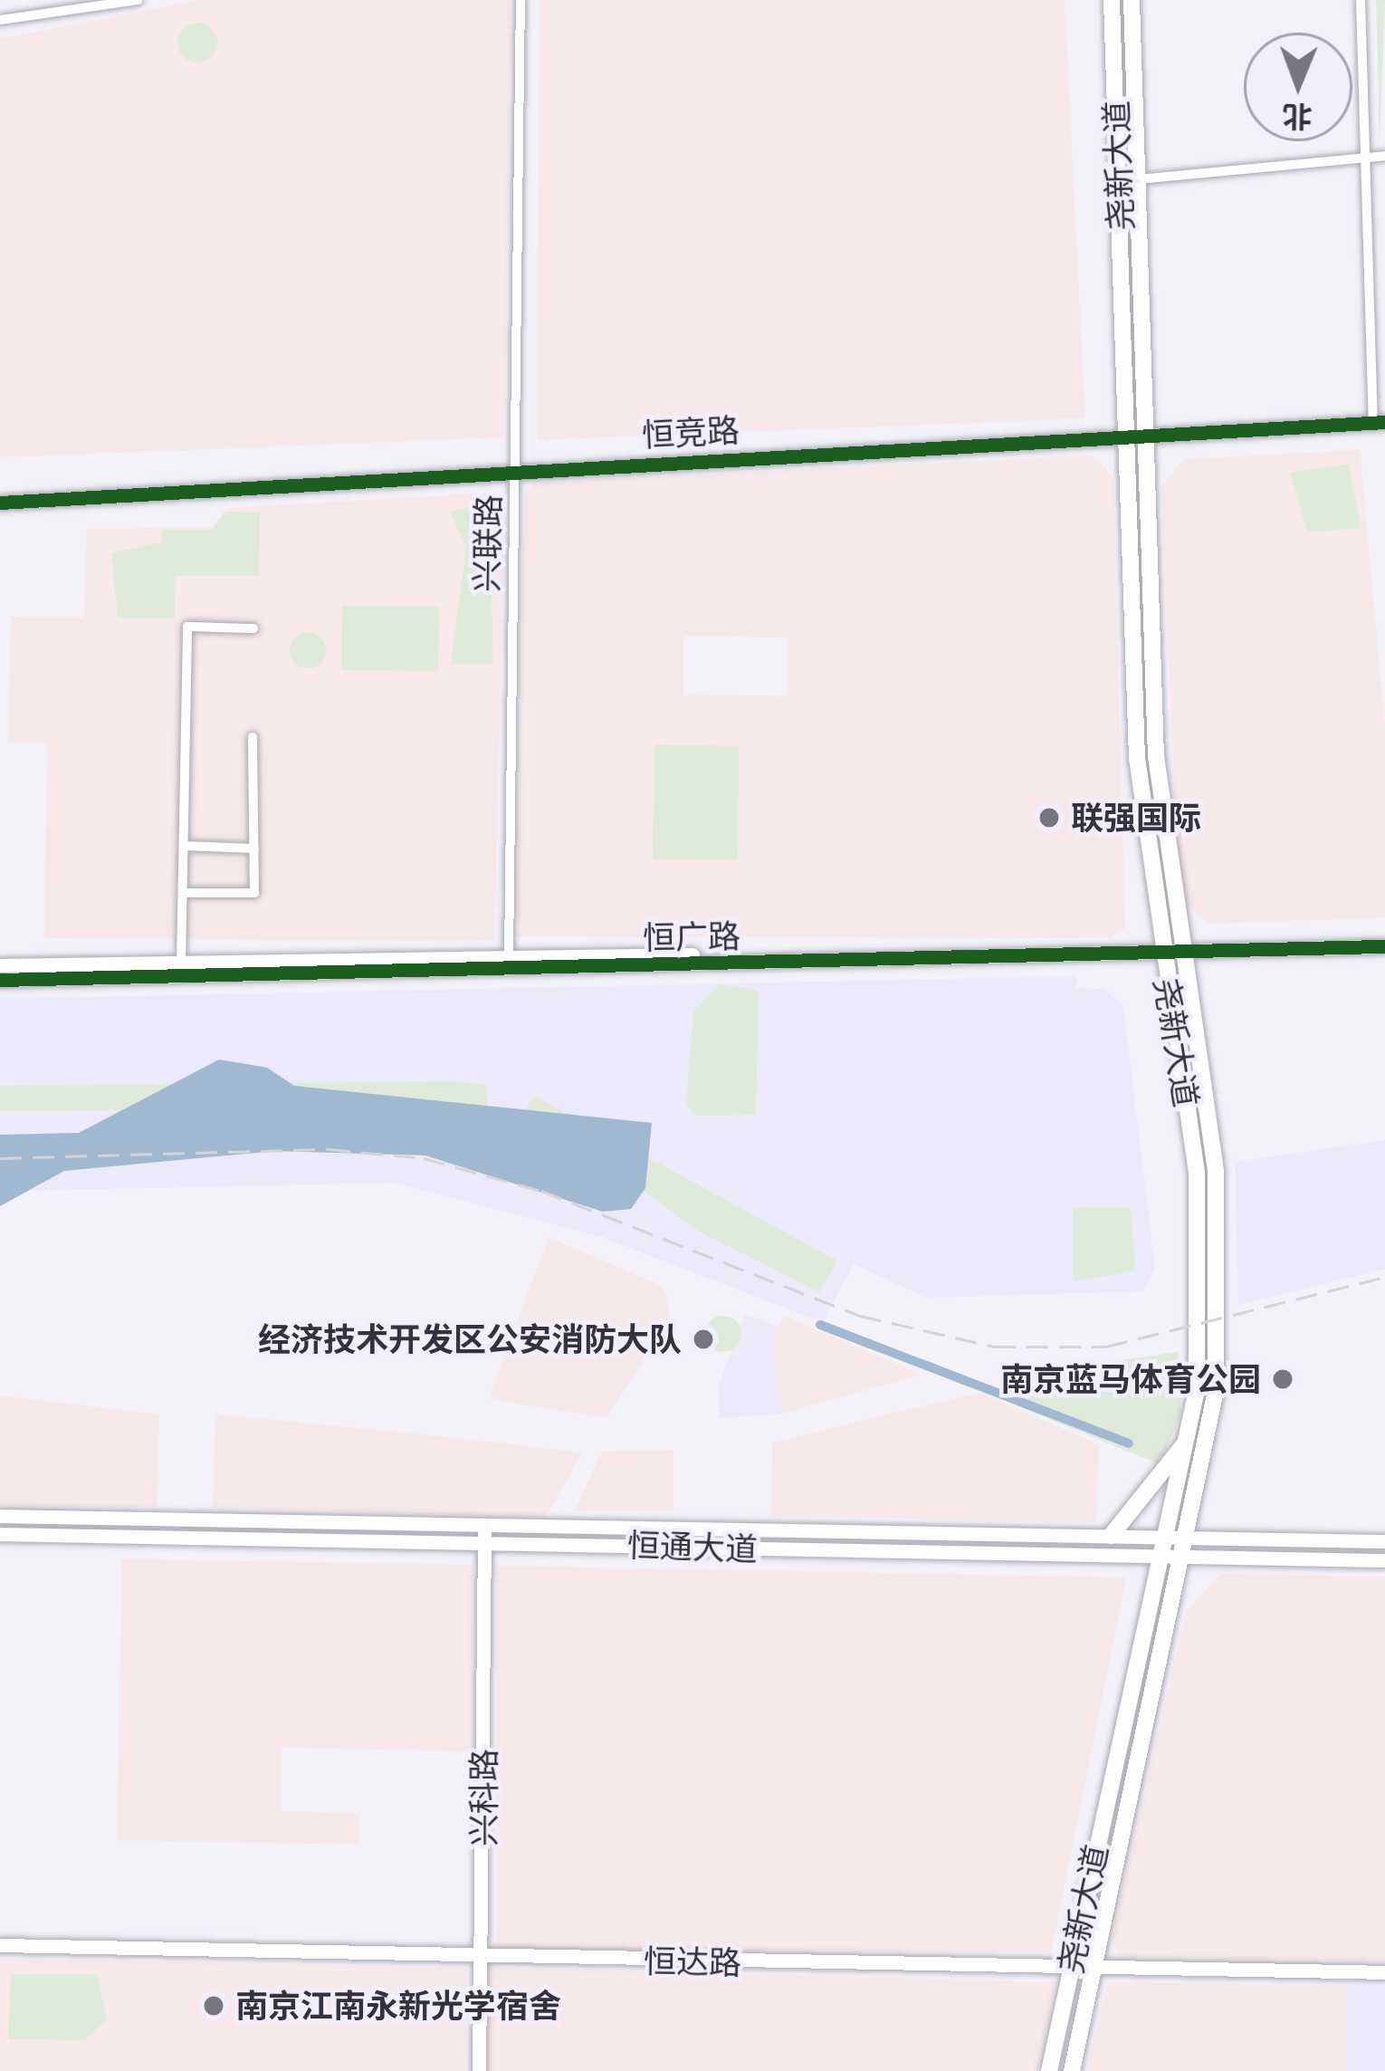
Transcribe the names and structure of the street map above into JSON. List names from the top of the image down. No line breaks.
{"streets":{"main road":["尧新大道"],"street":["恒竞路","兴联路","恒广路","恒通大道","兴科路","恒达路"]},"crossings":[["尧新大道","恒竞路"],["尧新大道","恒广路"],["尧新大道","恒通大道"],["尧新大道","恒达路"],["恒竞路","兴联路"],["兴联路","恒广路"],["恒通大道","兴科路"],["兴科路","恒达路"]],"places":["联强国际","经济技术开发区公安消防大队","南京蓝马体育公园","南京江南永新光学宿舍"],"north":"bottom"}
